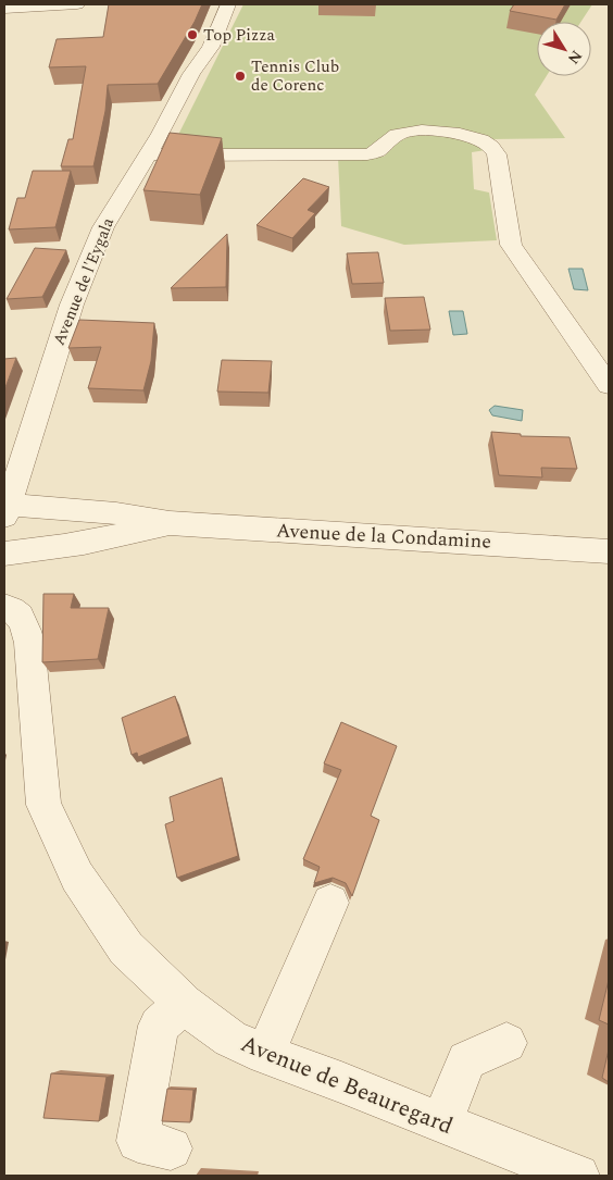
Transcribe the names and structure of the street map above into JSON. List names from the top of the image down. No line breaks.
{"streets":{"street":["Avenue de l'Eygala","Avenue de la Condamine","Avenue de Beauregard"]},"crossings":[["Avenue de l'Eygala","Avenue de la Condamine"]],"places":["Top Pizza","Tennis Club de Corenc"],"north":"bottom right"}
